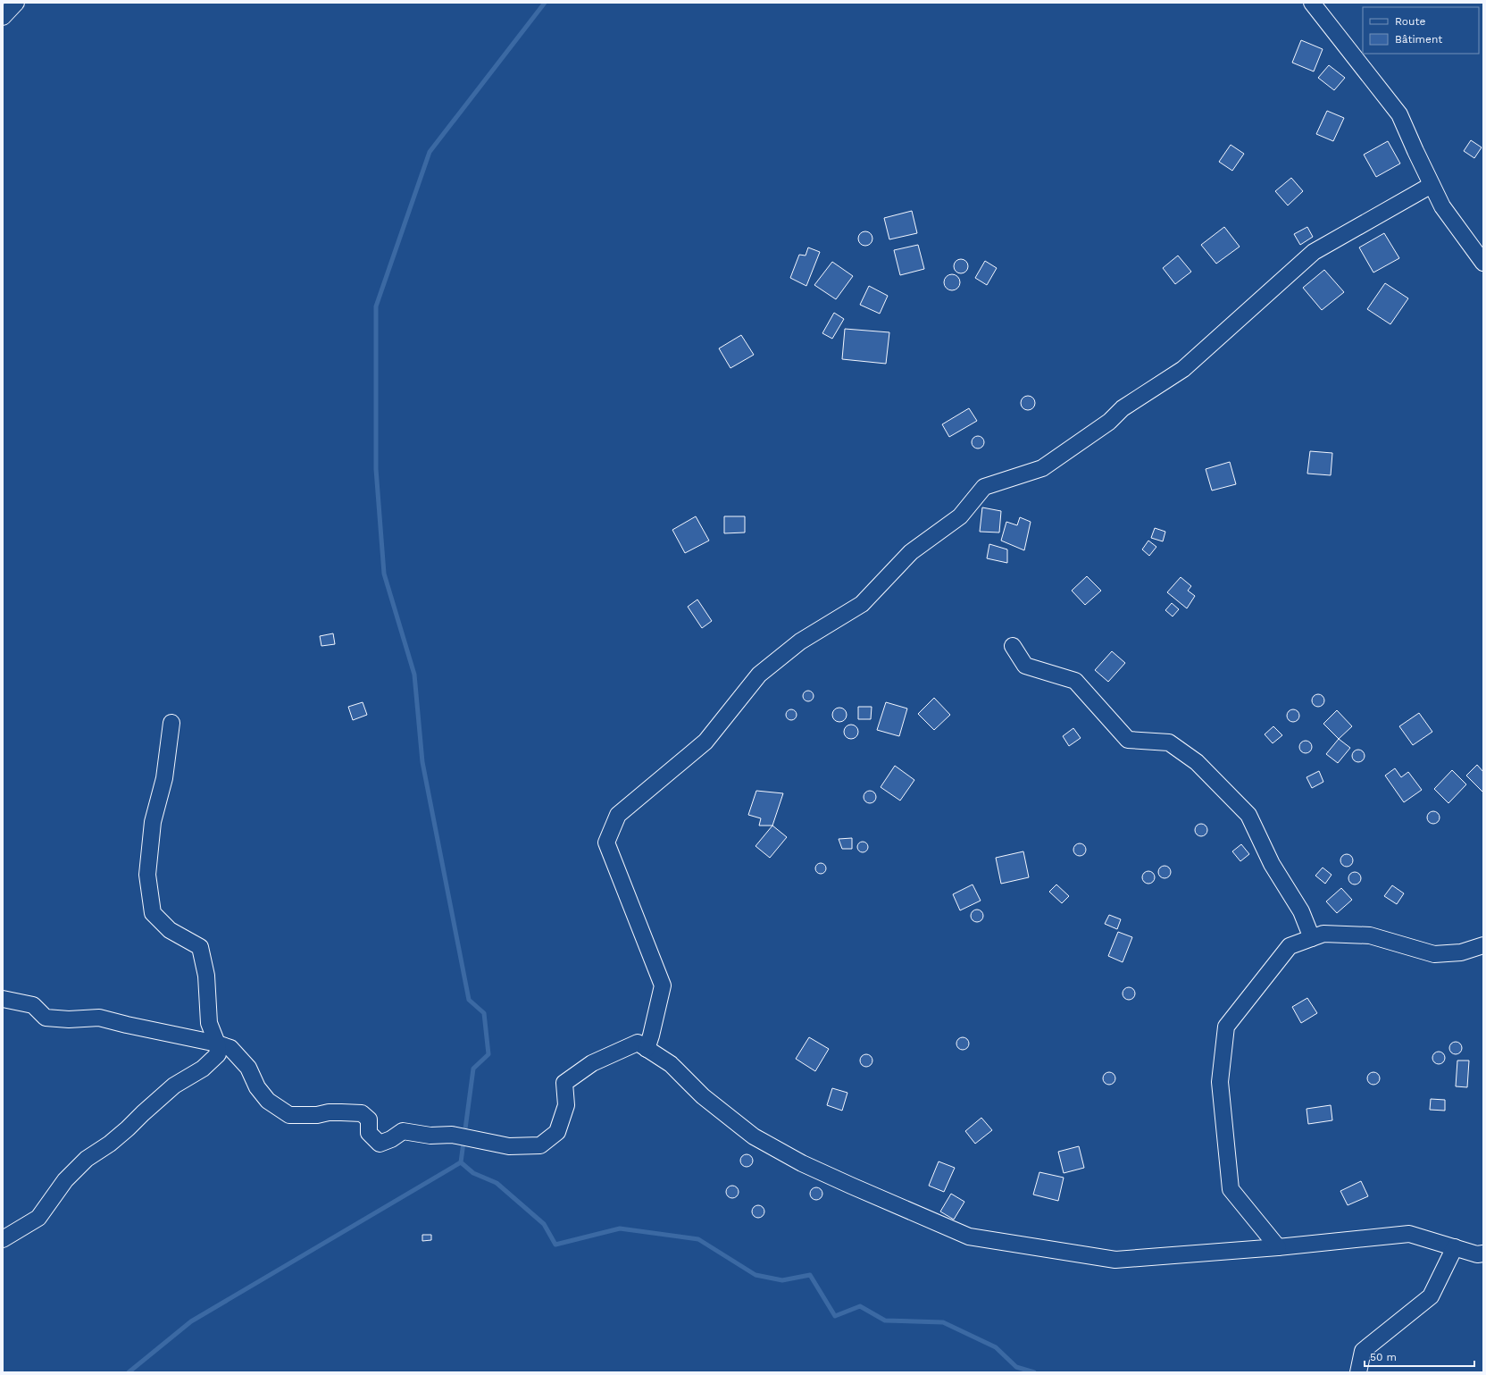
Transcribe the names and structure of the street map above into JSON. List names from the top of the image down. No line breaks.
{"legend":["Route","Bâtiment"],"scale_bar":"50 m"}
